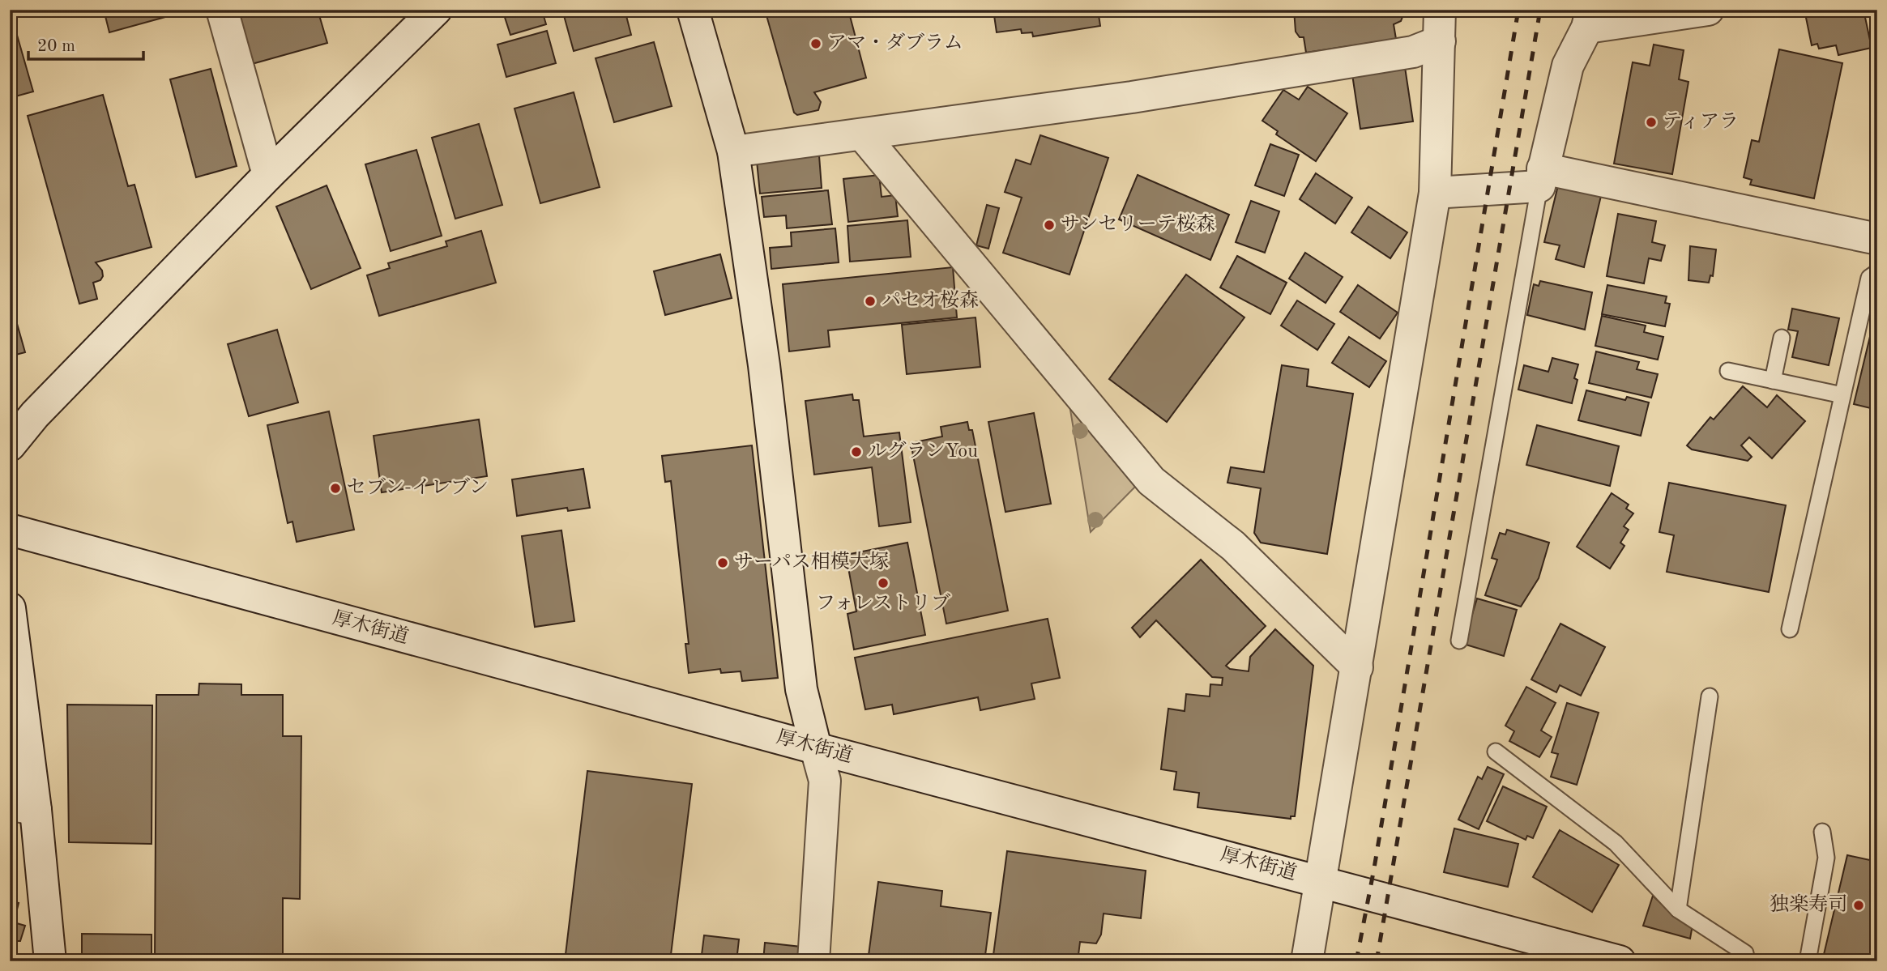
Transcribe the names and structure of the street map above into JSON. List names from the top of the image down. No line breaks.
{"streets":{"street":["厚木街道"]},"places":["アマ・ダブラム","ティアラ","サンセリーテ桜森","パセオ桜森","ルグランYou","セブン-イレブン","サーパス相模大塚","フォレストリブ","独楽寿司"],"scale_bar":"20 m"}
